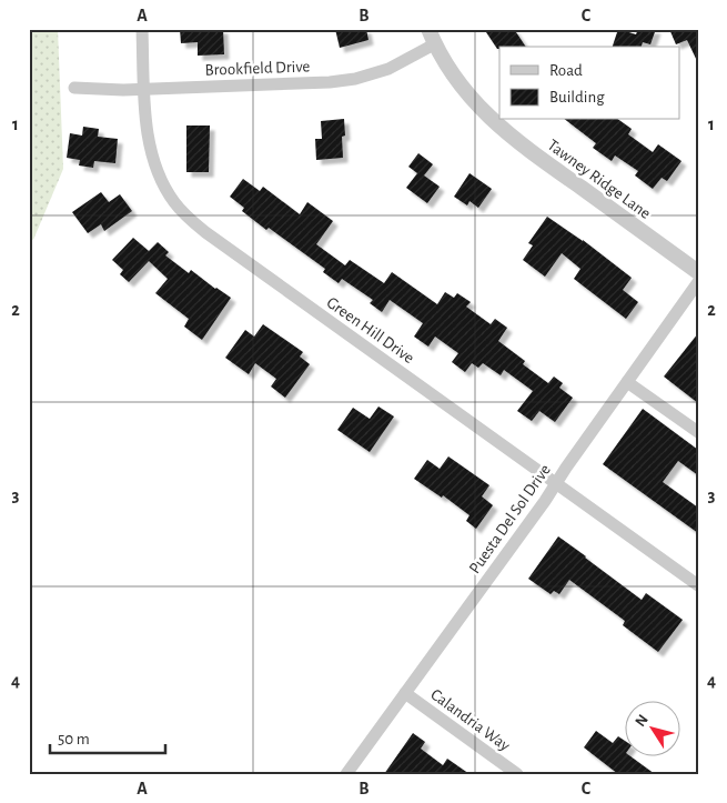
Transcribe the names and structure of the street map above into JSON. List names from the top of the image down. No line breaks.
{"streets":{"street":["Brookfield Drive","Tawney Ridge Lane","Green Hill Drive","Puesta Del Sol Drive","Calandria Way"]},"crossings":[["Brookfield Drive","Tawney Ridge Lane"],["Brookfield Drive","Green Hill Drive"],["Green Hill Drive","Puesta Del Sol Drive"],["Puesta Del Sol Drive","Calandria Way"]],"legend":["Road","Building"],"scale_bar":"50 m","north":"top left","grid":{"columns":["A","B","C"],"rows":["1","2","3","4"]}}
